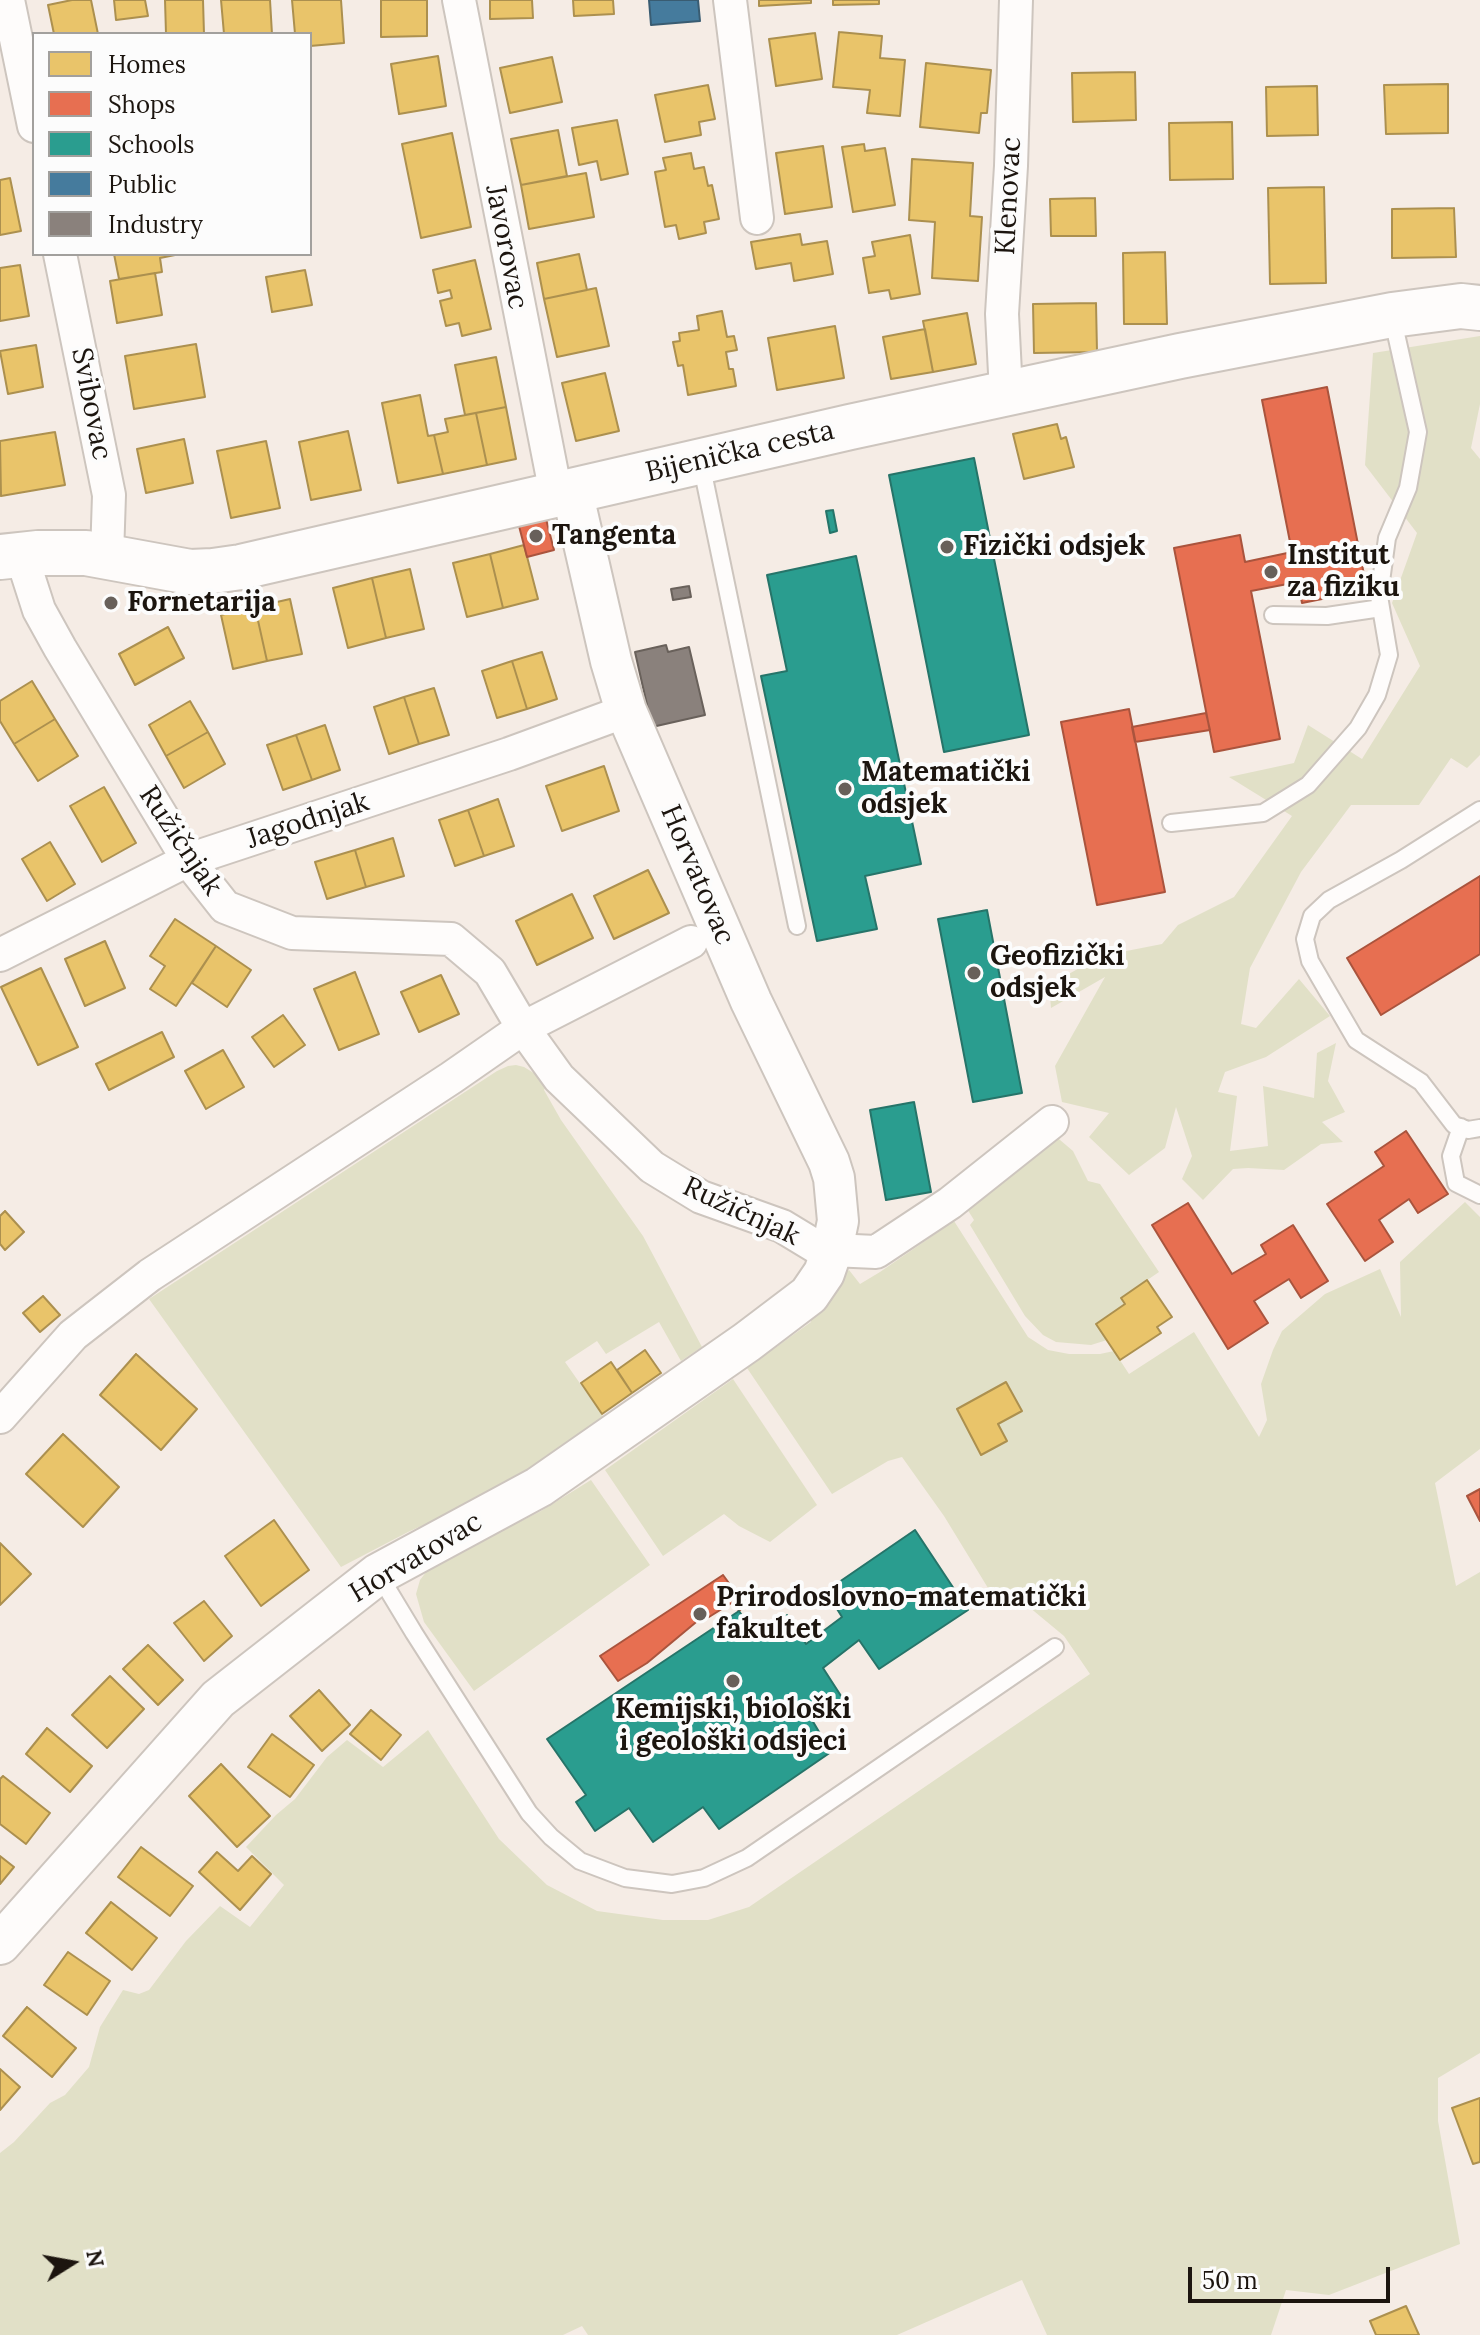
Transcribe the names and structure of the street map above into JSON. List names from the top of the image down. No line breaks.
{"streets":{"main road":["Bijenička cesta"],"street":["Klenovac","Javorovac","Svibovac","Jagodnjak","Ružičnjak","Horvatovac"]},"crossings":[["Klenovac","Bijenička cesta"],["Javorovac","Bijenička cesta"],["Javorovac","Horvatovac"],["Svibovac","Bijenička cesta"],["Bijenička cesta","Ružičnjak"],["Bijenička cesta","Horvatovac"],["Jagodnjak","Ružičnjak"],["Jagodnjak","Horvatovac"],["Ružičnjak","Horvatovac"]],"places":["Tangenta","Fizički odsjek","Institut za fiziku","Fornetarija","Matematički odsjek","Geofizički odsjek","Prirodoslovno-matematički fakultet","Kemijski, biološki i geološki odsjeci"],"legend":["Homes","Shops","Schools","Public","Industry"],"scale_bar":"50 m","north":"right"}
